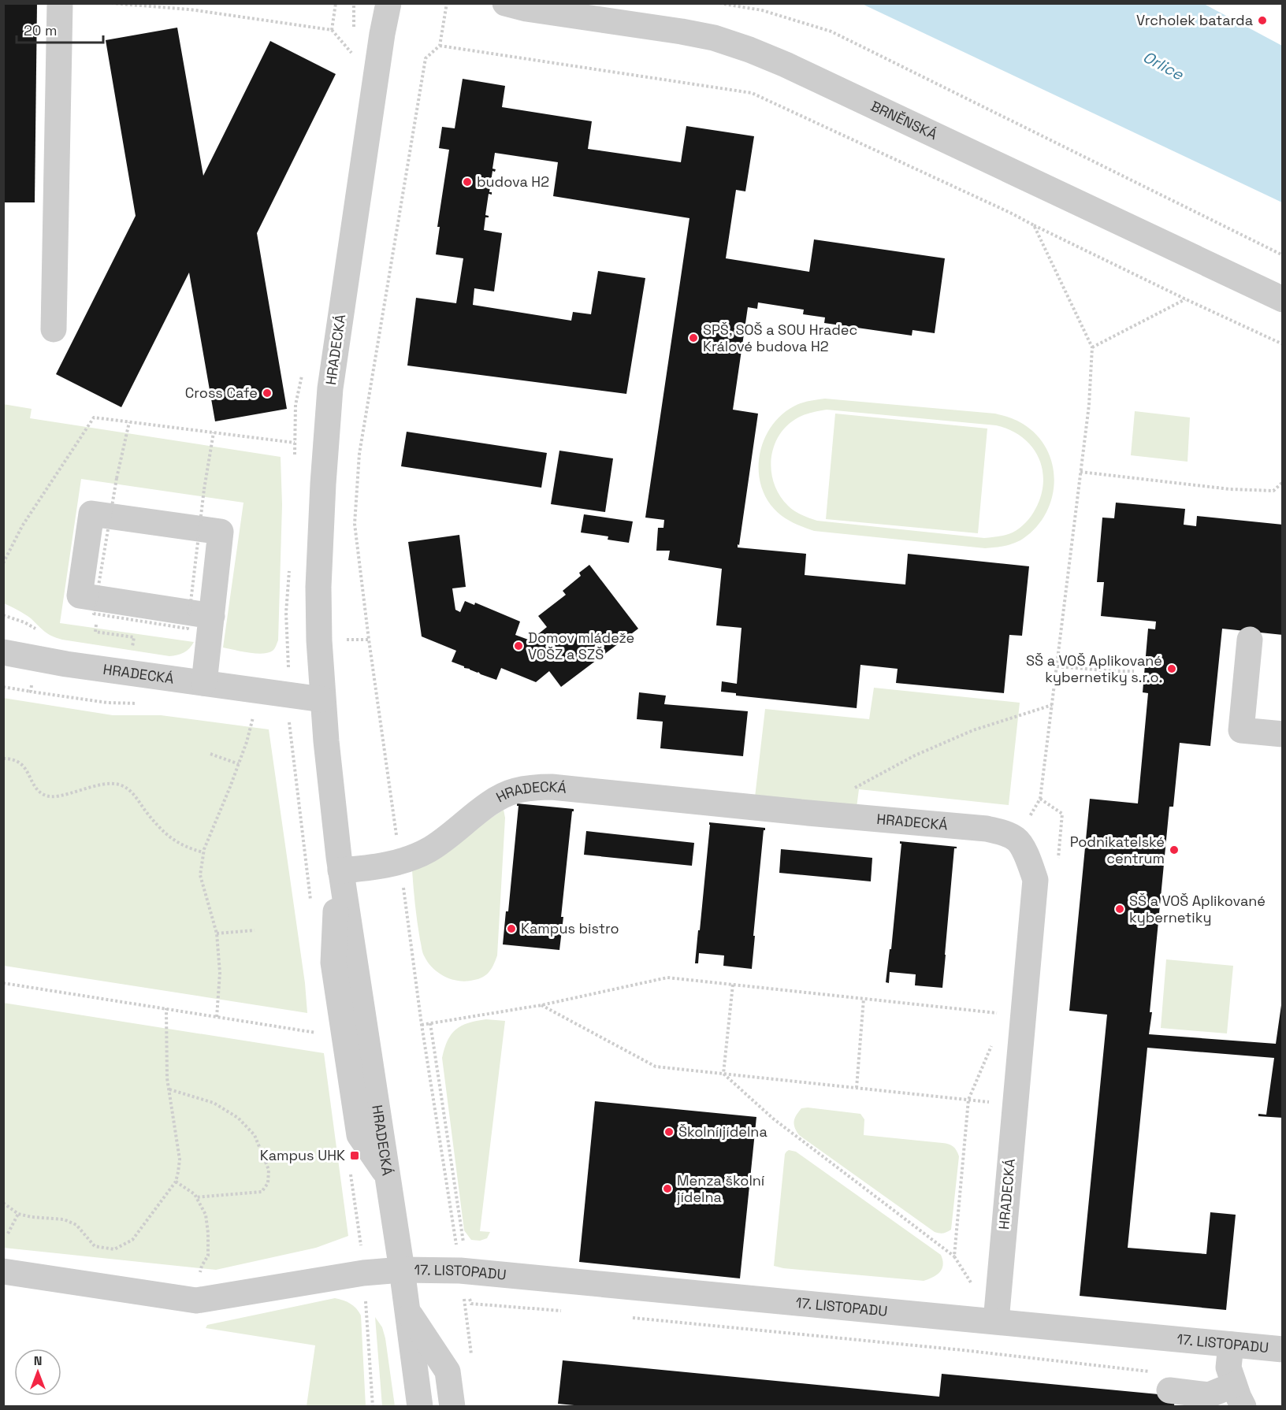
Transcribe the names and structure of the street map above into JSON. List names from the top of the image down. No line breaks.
{"streets":{"street":["BRNĚNSKÁ","HRADECKÁ","17. LISTOPADU"]},"crossings":[["HRADECKÁ","17. LISTOPADU"]],"water":["Orlice"],"places":{"other":["Vrcholek batarda","budova H2","SPŠ, SOŠ a SOU Hradec Králové budova H2","Cross Cafe","Domov mládeže VOŠZ a SZŠ","SŠ a VOŠ Aplikované kybernetiky s.r.o.","Podnikatelské centrum","SŠ a VOŠ Aplikované kybernetiky","Kampus bistro","Školní jídelna","Menza školní jídelna"],"transit":["Kampus UHK"]},"scale_bar":"20 m","north":"top"}
